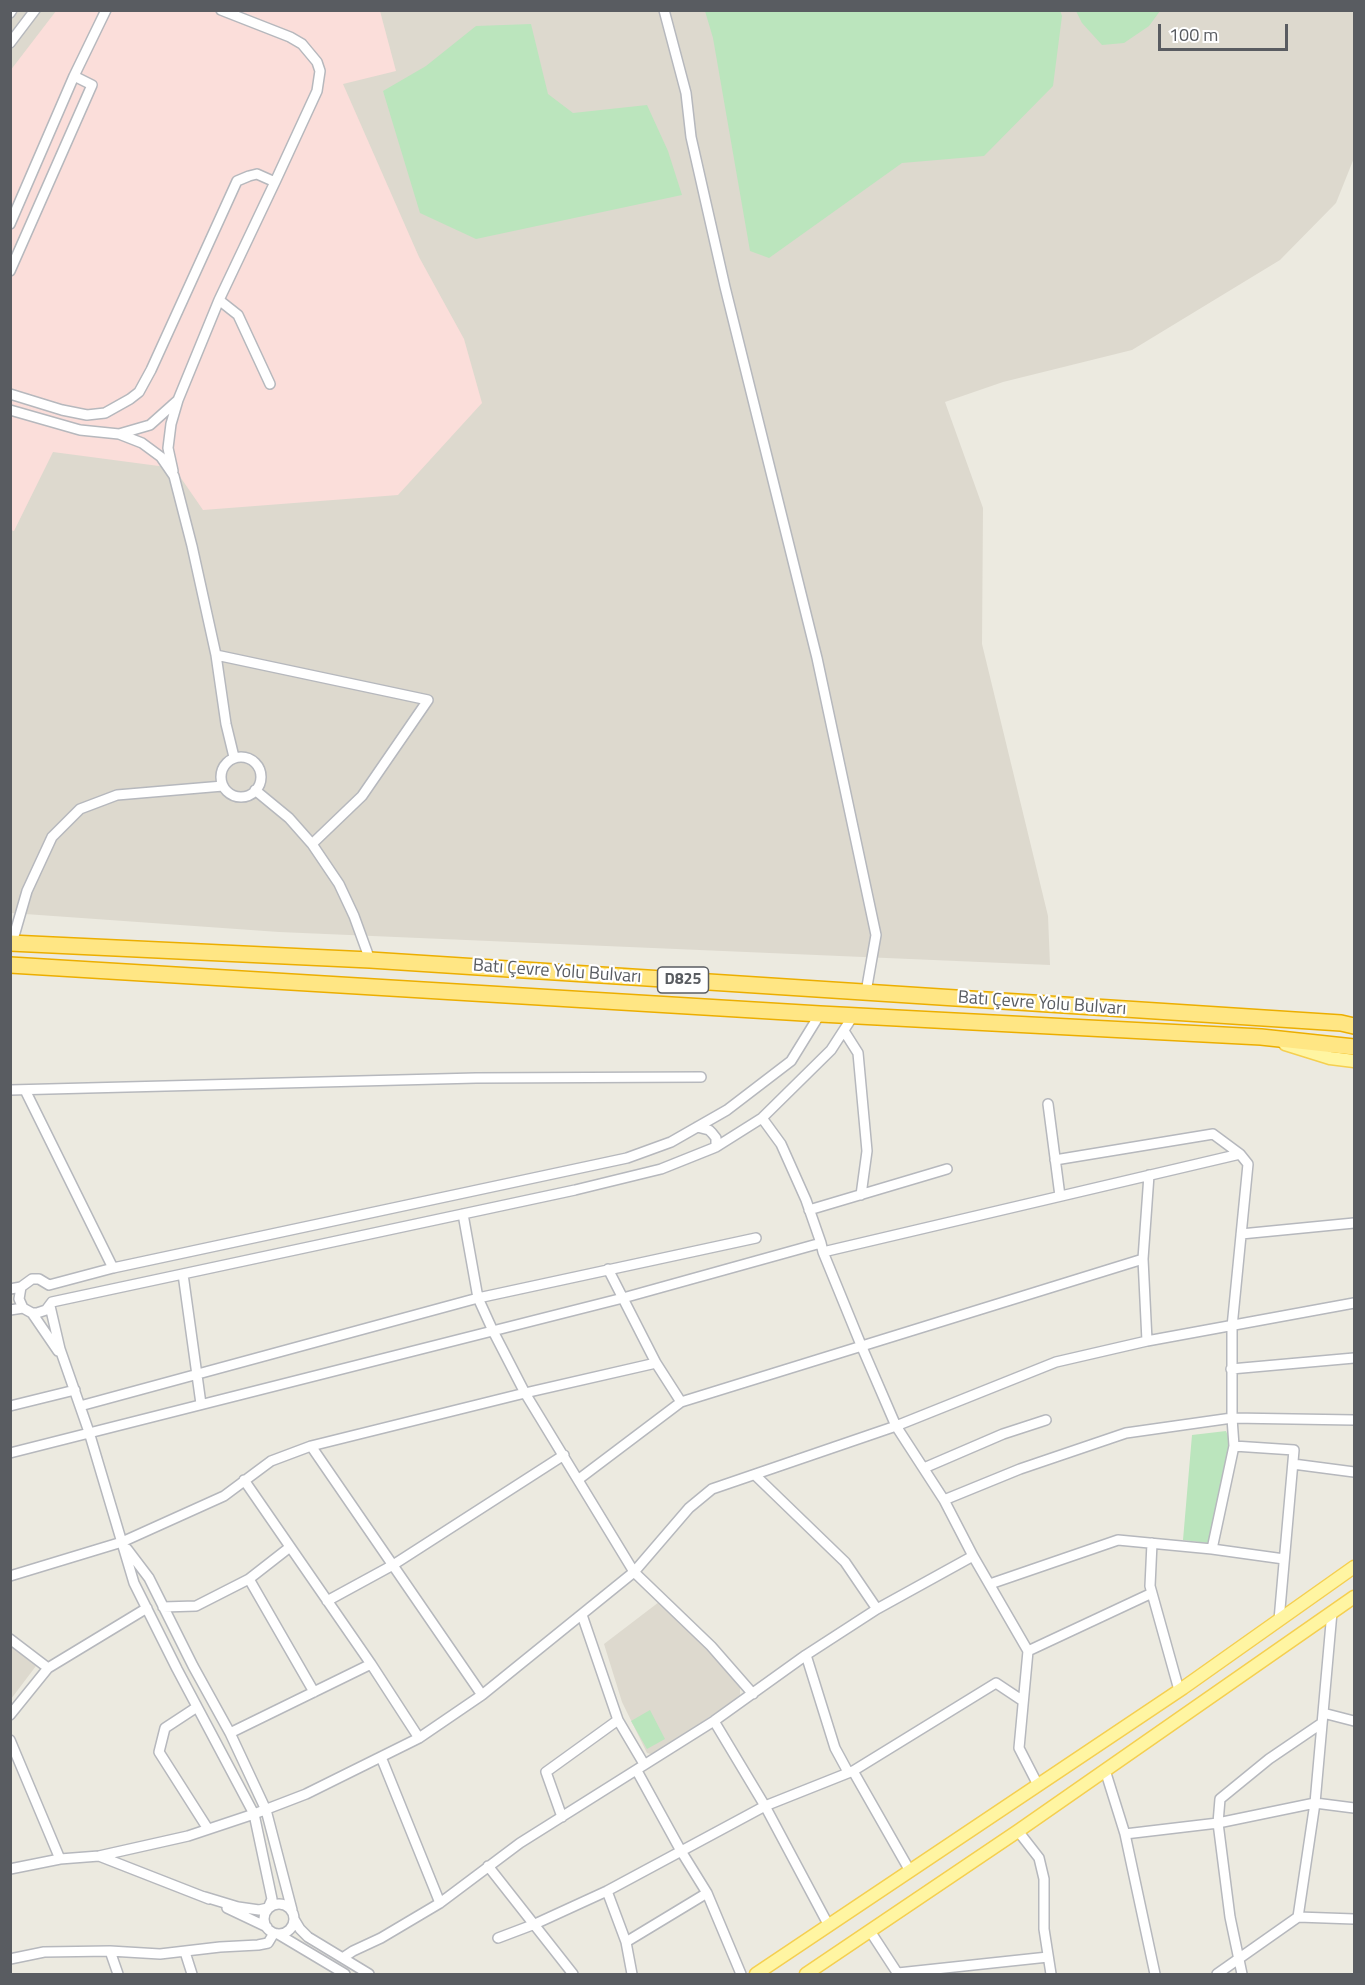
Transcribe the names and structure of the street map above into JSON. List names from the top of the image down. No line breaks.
{"streets":{"highway":["Batı Çevre Yolu Bulvarı","D825"]},"scale_bar":"100 m"}
